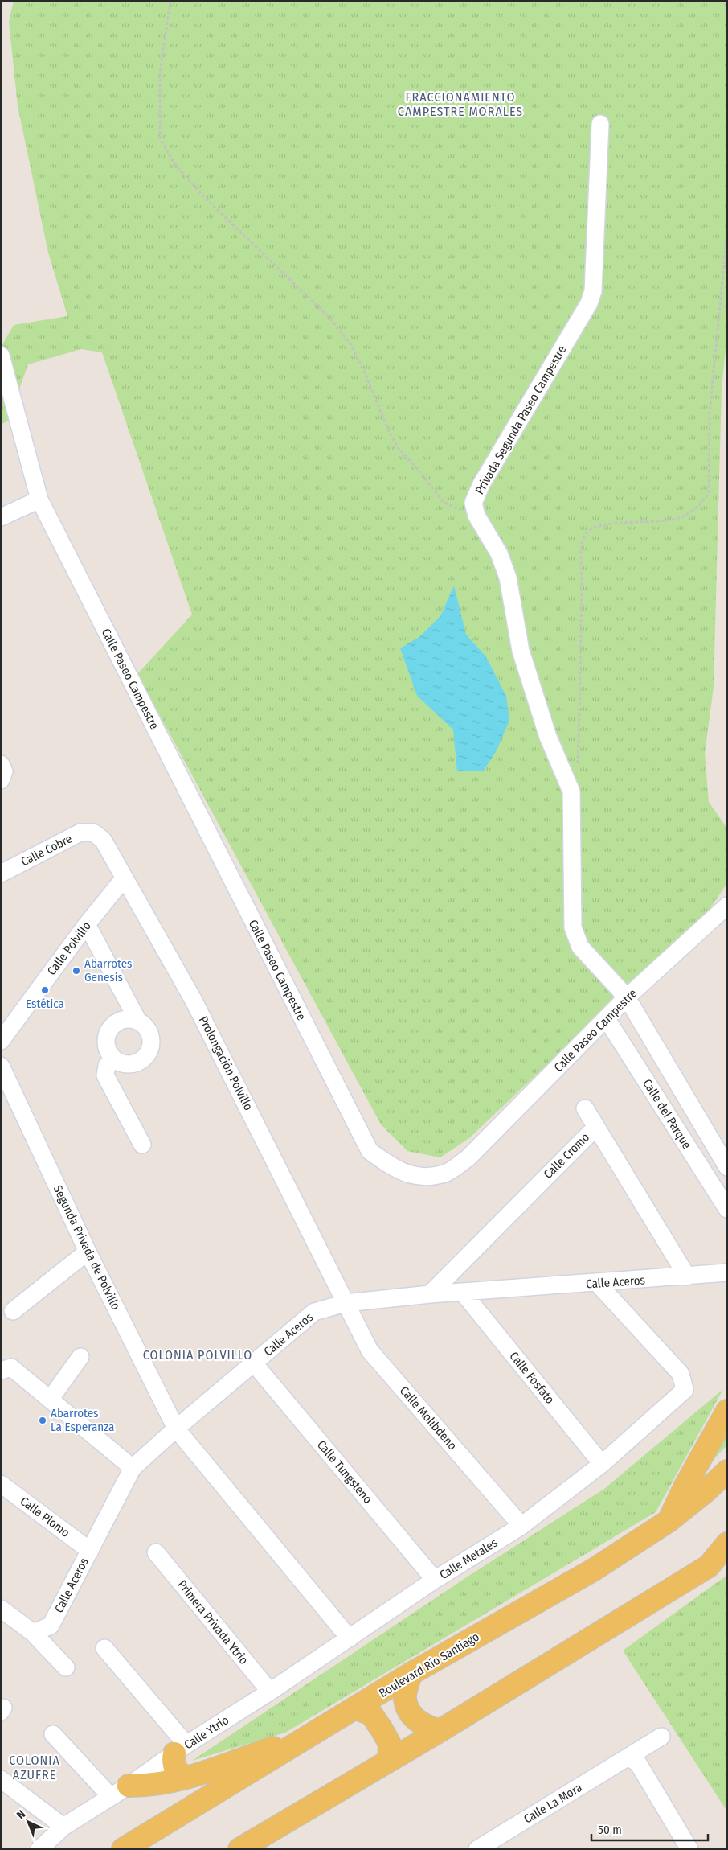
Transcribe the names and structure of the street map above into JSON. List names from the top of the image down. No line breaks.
{"streets":{"main road":["Boulevard Río Santiago"],"street":["Privada Segunda Paseo Campestre","Calle Paseo Campestre","Calle Cobre","Calle Polvillo","Prolongación Polvillo","Calle del Parque","Calle Cromo","Segunda Privada de Polvillo","Calle Aceros","Calle Fosfato","Calle Molibdeno","Calle Tungsteno","Calle Plomo","Calle Metales","Primera Privada Ytrio","Calle Ytrio","Calle La Mora"]},"crossings":[["Privada Segunda Paseo Campestre","Calle Paseo Campestre"],["Privada Segunda Paseo Campestre","Calle del Parque"],["Calle Paseo Campestre","Calle del Parque"],["Calle Cobre","Prolongación Polvillo"],["Calle Polvillo","Prolongación Polvillo"],["Prolongación Polvillo","Calle Aceros"],["Prolongación Polvillo","Calle Molibdeno"],["Calle Cromo","Calle Aceros"],["Segunda Privada de Polvillo","Calle Aceros"],["Calle Aceros","Calle Fosfato"],["Calle Aceros","Calle Molibdeno"],["Calle Aceros","Calle Tungsteno"],["Calle Aceros","Calle Plomo"],["Calle Aceros","Calle Metales"],["Calle Fosfato","Calle Metales"],["Calle Molibdeno","Calle Metales"],["Calle Tungsteno","Calle Metales"],["Calle Metales","Calle Ytrio"],["Primera Privada Ytrio","Calle Ytrio"]],"districts":["FRACCIONAMIENTO CAMPESTRE MORALES","COLONIA POLVILLO","COLONIA AZUFRE"],"places":["Abarrotes Genesis","Estética","Abarrotes La Esperanza"],"scale_bar":"50 m","north":"top left"}
